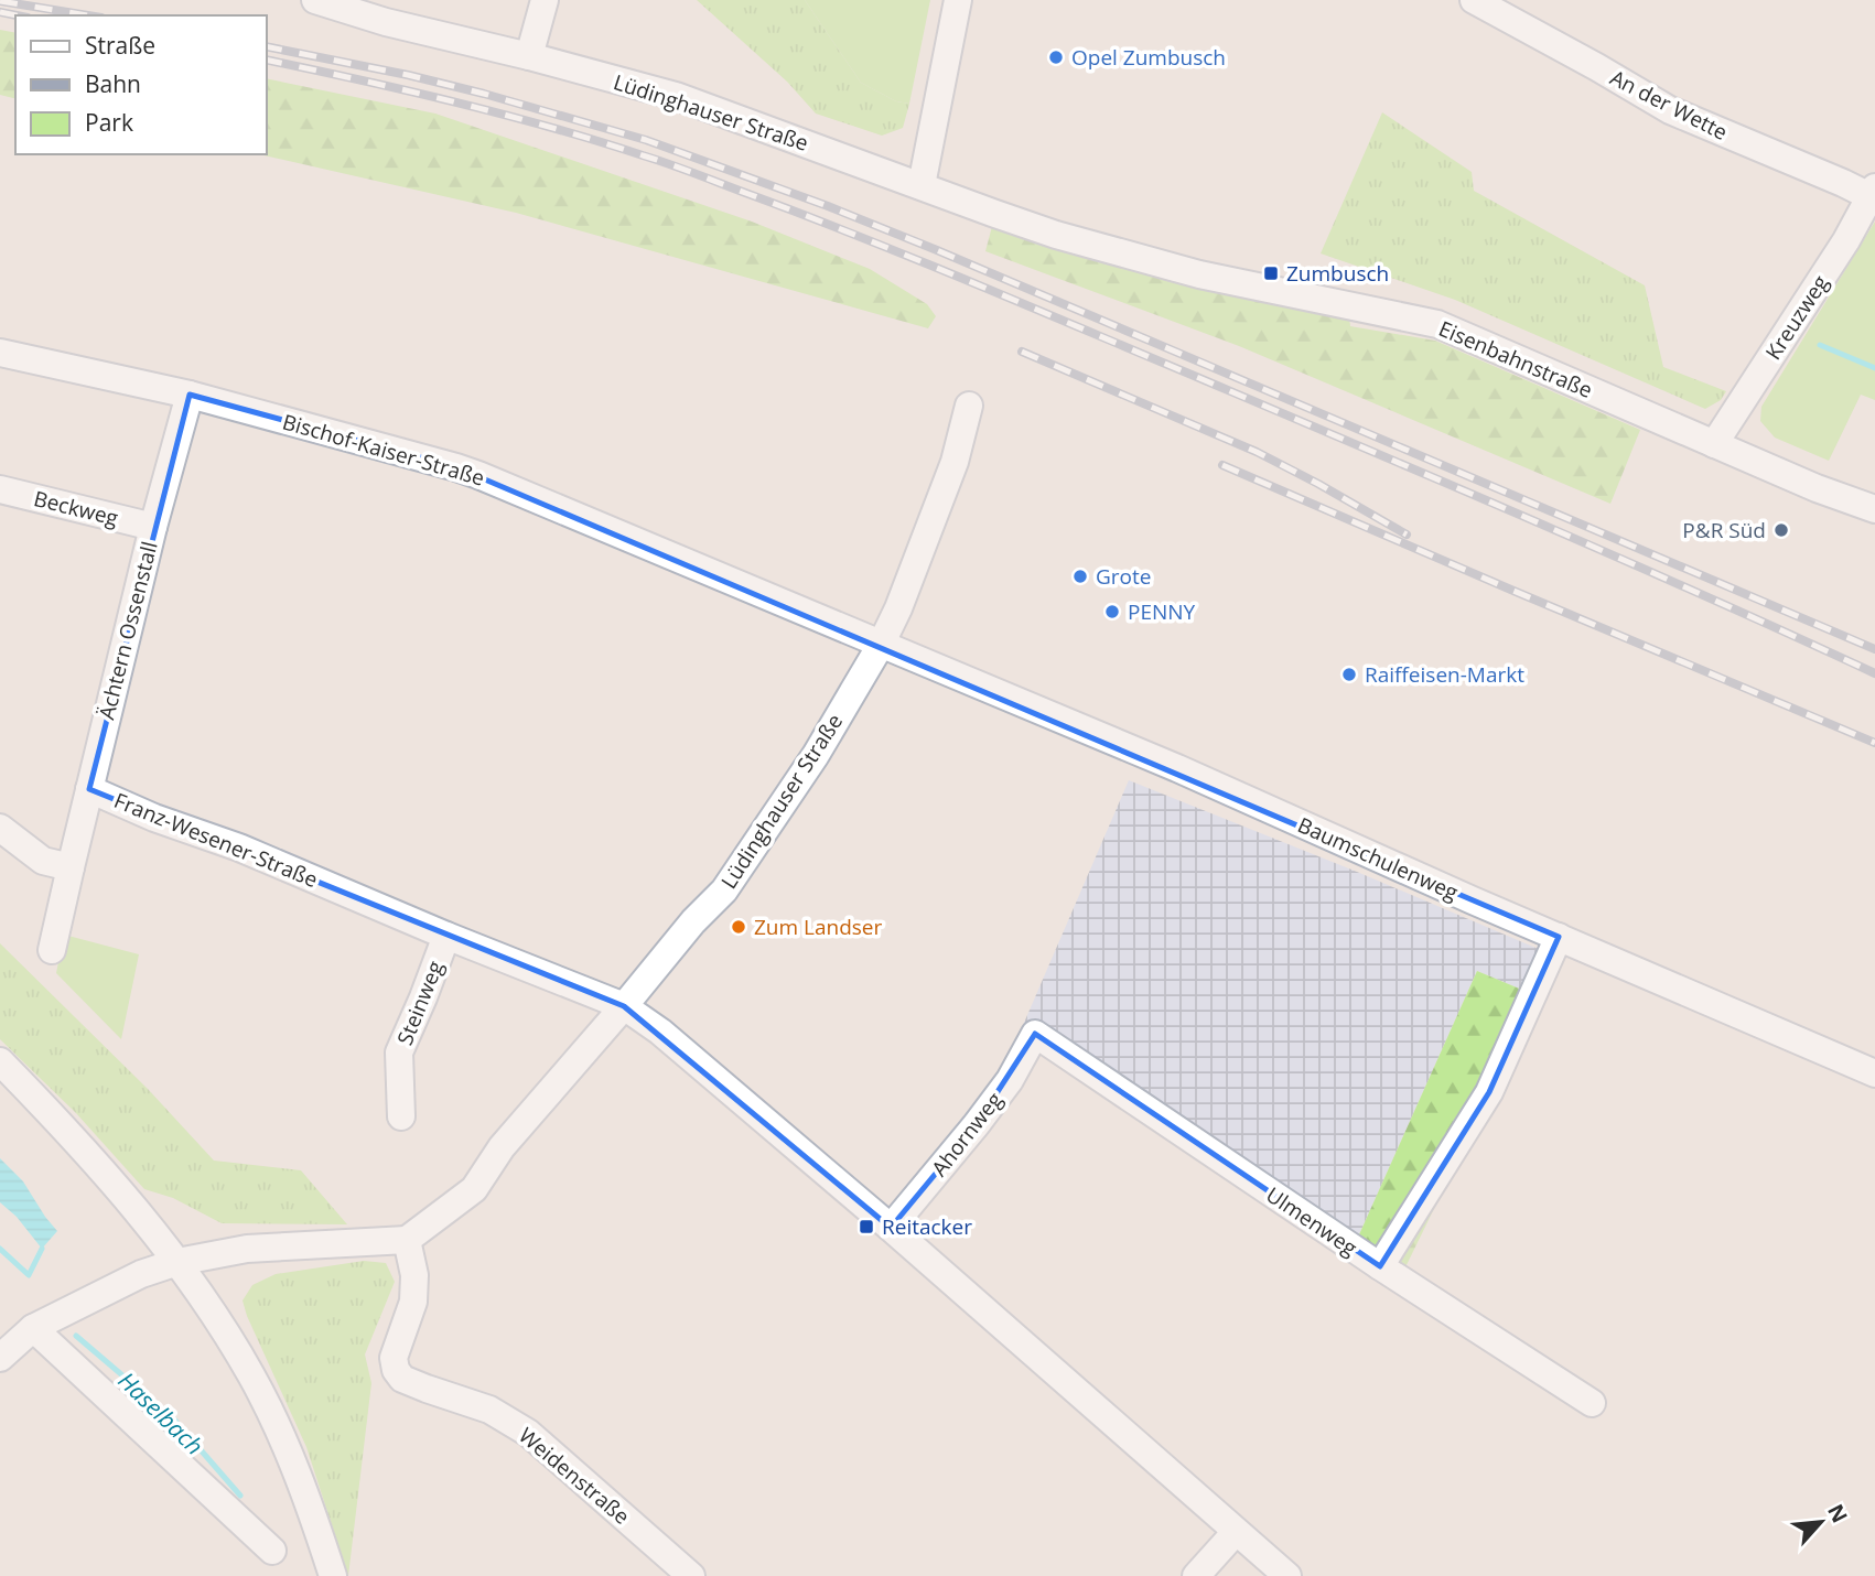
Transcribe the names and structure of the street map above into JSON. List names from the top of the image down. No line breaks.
{"streets":{"street":["An der Wette","Lüdinghauser Straße","Kreuzweg","Eisenbahnstraße","Bischof-Kaiser-Straße","Beckweg","Ächtern Ossenstall","Franz-Wesener-Straße","Baumschulenweg","Steinweg","Ahornweg","Ulmenweg","Weidenstraße"]},"crossings":[["An der Wette","Kreuzweg"],["Lüdinghauser Straße","Eisenbahnstraße"],["Lüdinghauser Straße","Bischof-Kaiser-Straße"],["Lüdinghauser Straße","Baumschulenweg"],["Lüdinghauser Straße","Weidenstraße"],["Kreuzweg","Eisenbahnstraße"],["Bischof-Kaiser-Straße","Ächtern Ossenstall"],["Bischof-Kaiser-Straße","Baumschulenweg"],["Beckweg","Ächtern Ossenstall"],["Ächtern Ossenstall","Franz-Wesener-Straße"],["Franz-Wesener-Straße","Steinweg"],["Ahornweg","Ulmenweg"]],"water":["Haselbach"],"places":{"other":["Opel Zumbusch","P&R Süd","Grote","PENNY","Raiffeisen-Markt","Zum Landser"],"transit":["Zumbusch","Reitacker"]},"legend":["Straße","Bahn","Park"],"north":"top right"}
